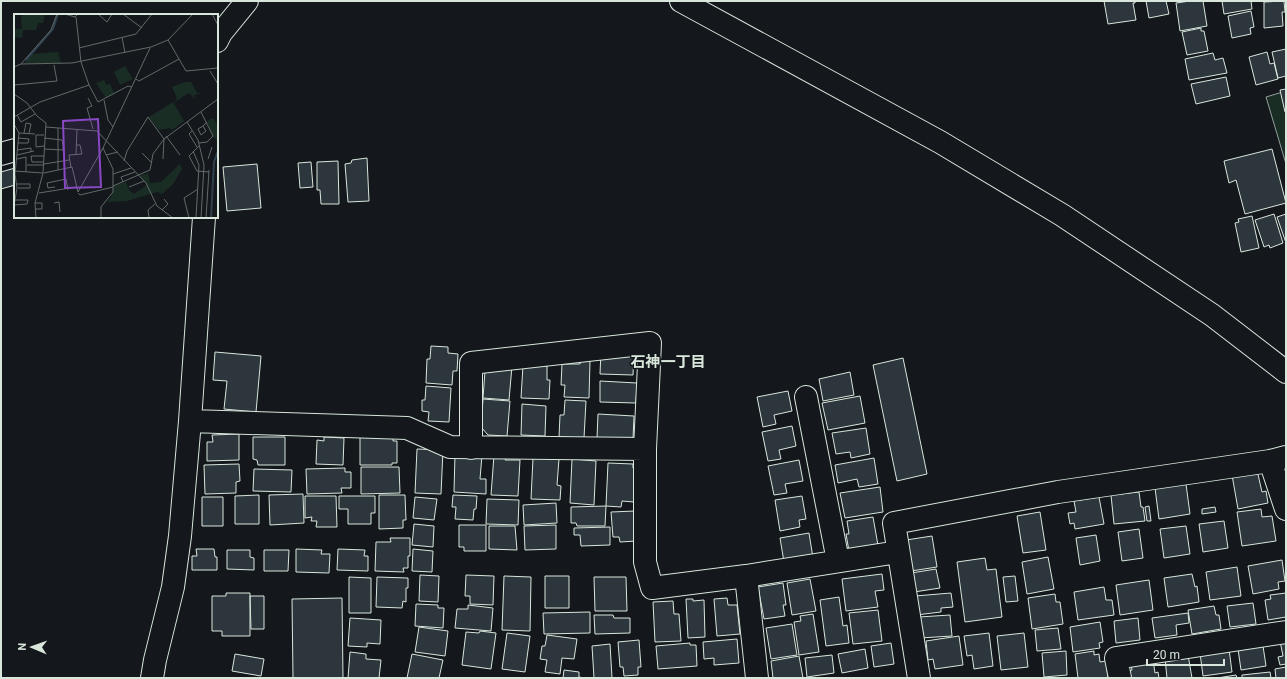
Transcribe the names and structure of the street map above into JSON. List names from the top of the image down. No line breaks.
{"districts":["石神一丁目"],"scale_bar":"20 m","north":"left"}
